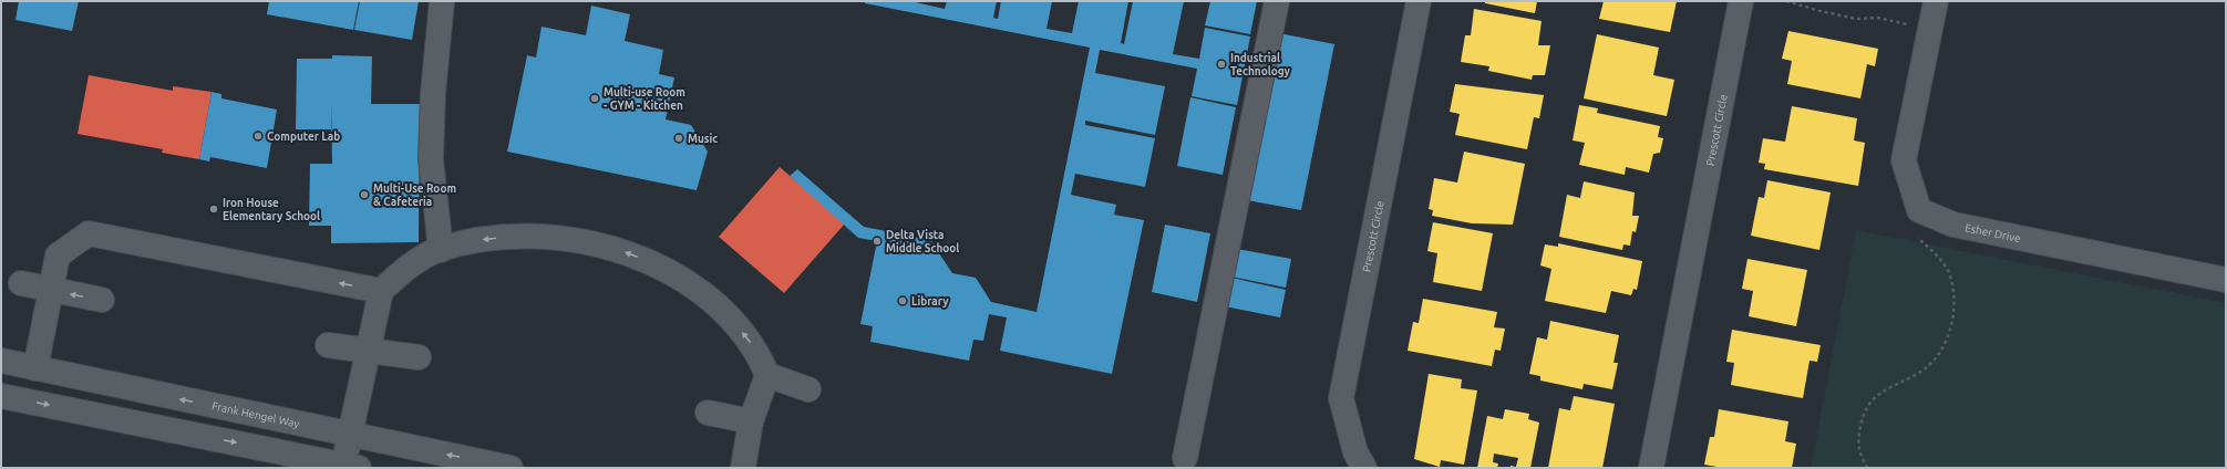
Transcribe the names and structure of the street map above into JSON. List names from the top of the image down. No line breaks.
{"streets":{"street":["Prescott Circle","Esher Drive","Frank Hengel Way"]},"places":["Industrial Technology","Multi-use Room - GYM - Kitchen","Computer Lab","Music","Multi-Use Room & Cafeteria","Iron House Elementary School","Delta Vista Middle School","Library"]}
